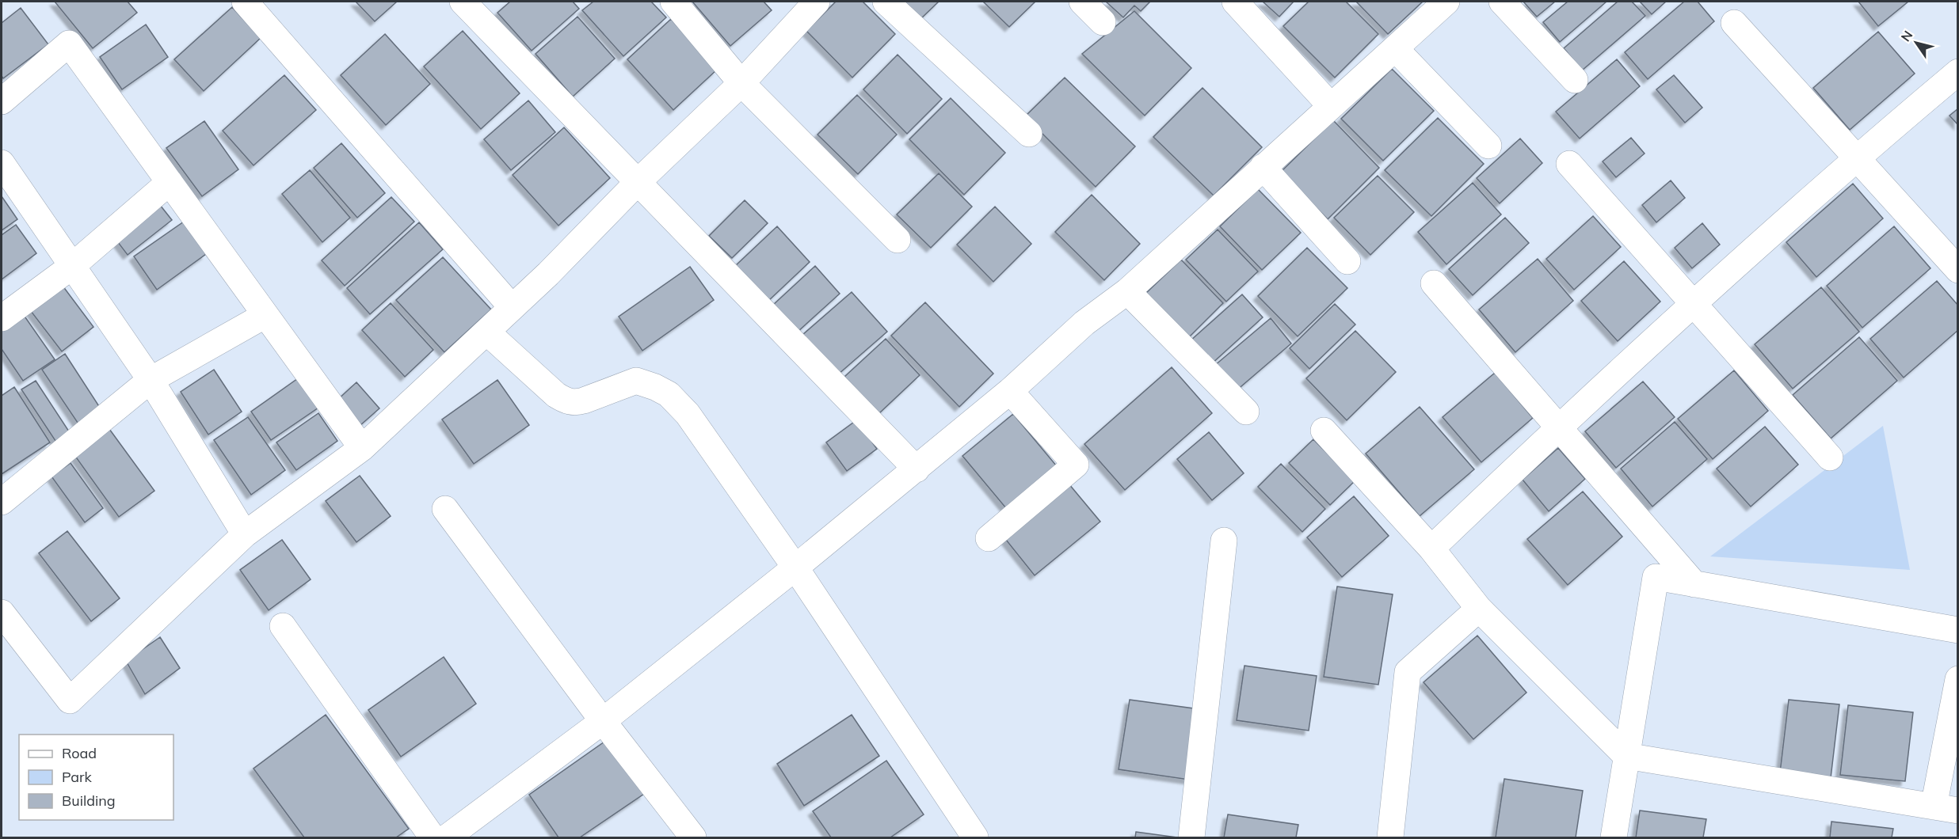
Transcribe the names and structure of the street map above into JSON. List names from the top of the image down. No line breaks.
{"legend":["Road","Park","Building"],"north":"top left"}
